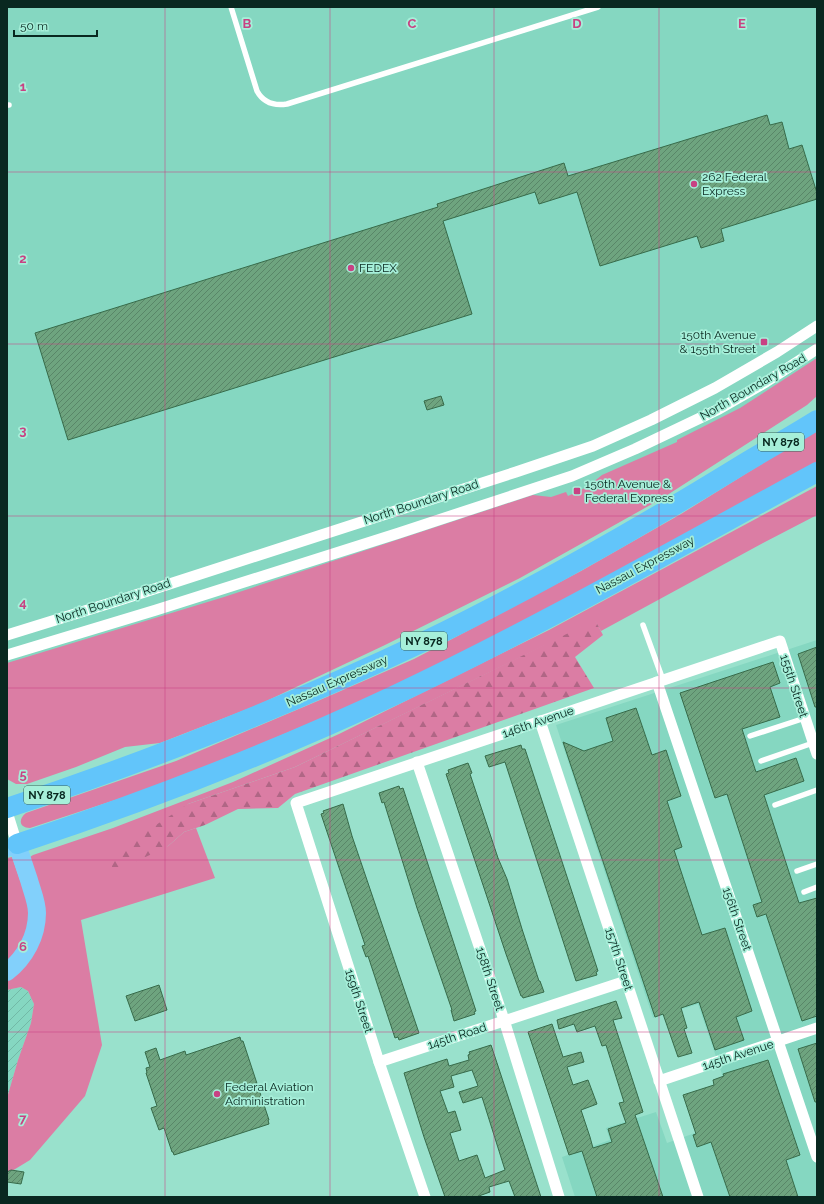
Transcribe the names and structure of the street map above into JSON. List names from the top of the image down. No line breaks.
{"streets":{"highway":["NY 878","Nassau Expressway"],"street":["North Boundary Road","155th Street","146th Avenue","156th Street","157th Street","158th Street","159th Street","145th Road","145th Avenue"]},"crossings":[["155th Street","146th Avenue"],["146th Avenue","156th Street"],["146th Avenue","157th Street"],["146th Avenue","158th Street"],["146th Avenue","159th Street"],["156th Street","145th Avenue"],["157th Street","145th Road"],["157th Street","145th Avenue"],["158th Street","145th Road"],["159th Street","145th Road"]],"places":{"other":["262 Federal Express","FEDEX","Federal Aviation Administration"],"transit":["150th Avenue & 155th Street","150th Avenue & Federal Express"]},"scale_bar":"50 m","grid":{"columns":["B","C","D","E"],"rows":["1","2","3","4","5","6","7"]}}
